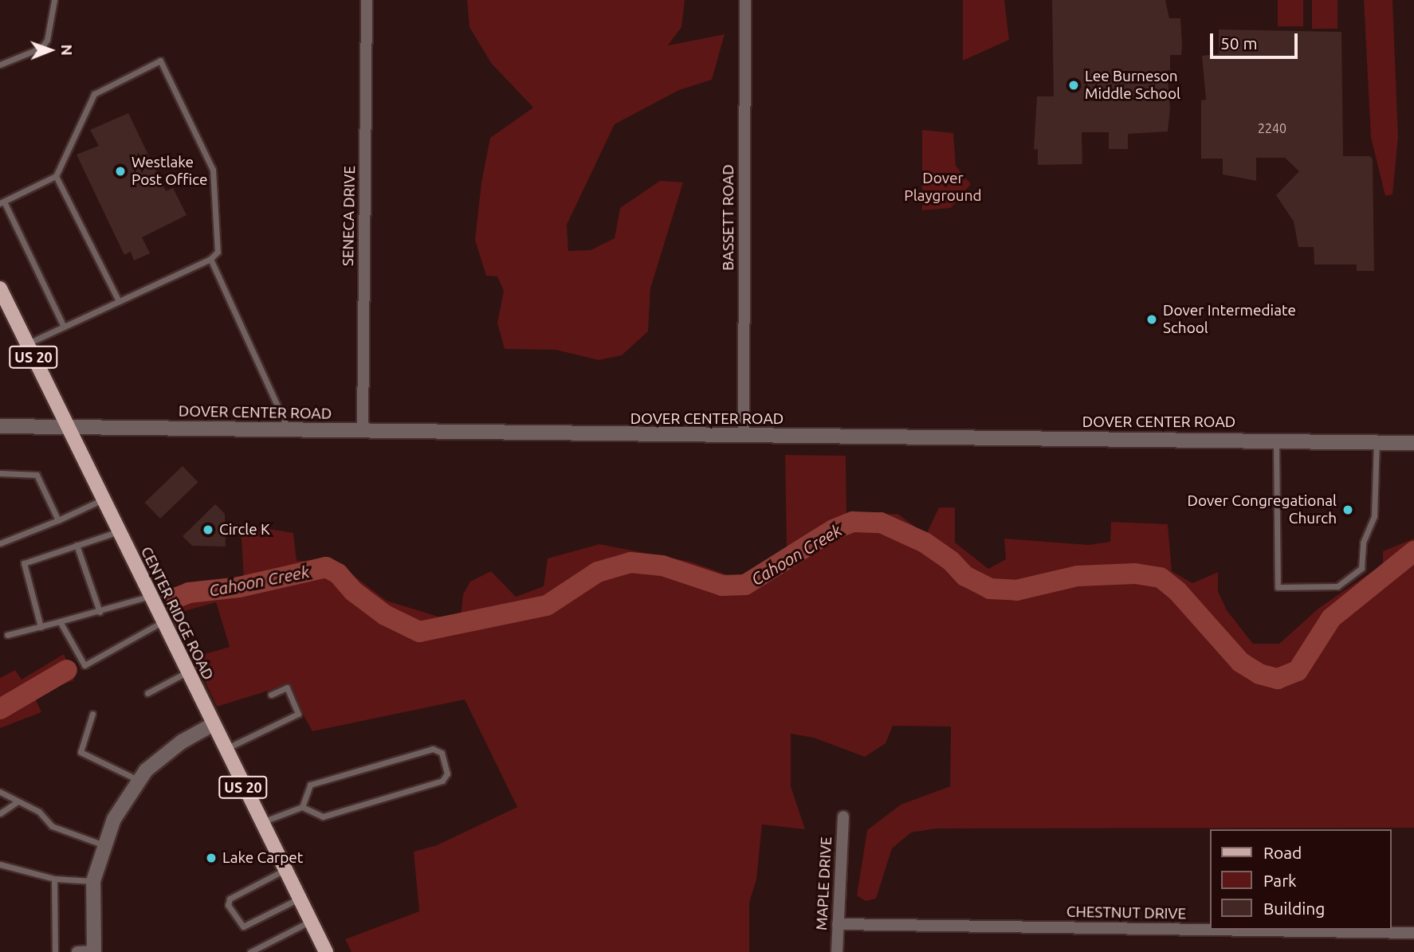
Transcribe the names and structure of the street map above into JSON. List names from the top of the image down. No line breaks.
{"streets":{"main road":["US 20","CENTER RIDGE ROAD"],"street":["SENECA DRIVE","BASSETT ROAD","DOVER CENTER ROAD","MAPLE DRIVE","CHESTNUT DRIVE"]},"crossings":[["SENECA DRIVE","DOVER CENTER ROAD"],["BASSETT ROAD","DOVER CENTER ROAD"],["DOVER CENTER ROAD","CENTER RIDGE ROAD"],["MAPLE DRIVE","CHESTNUT DRIVE"]],"water":["Cahoon Creek"],"parks":["Dover Playground"],"places":["Lee Burneson Middle School","Westlake Post Office","Dover Intermediate School","Dover Congregational Church","Circle K","Lake Carpet"],"house_numbers":["2240"],"legend":["Road","Park","Building"],"scale_bar":"50 m","north":"right"}
